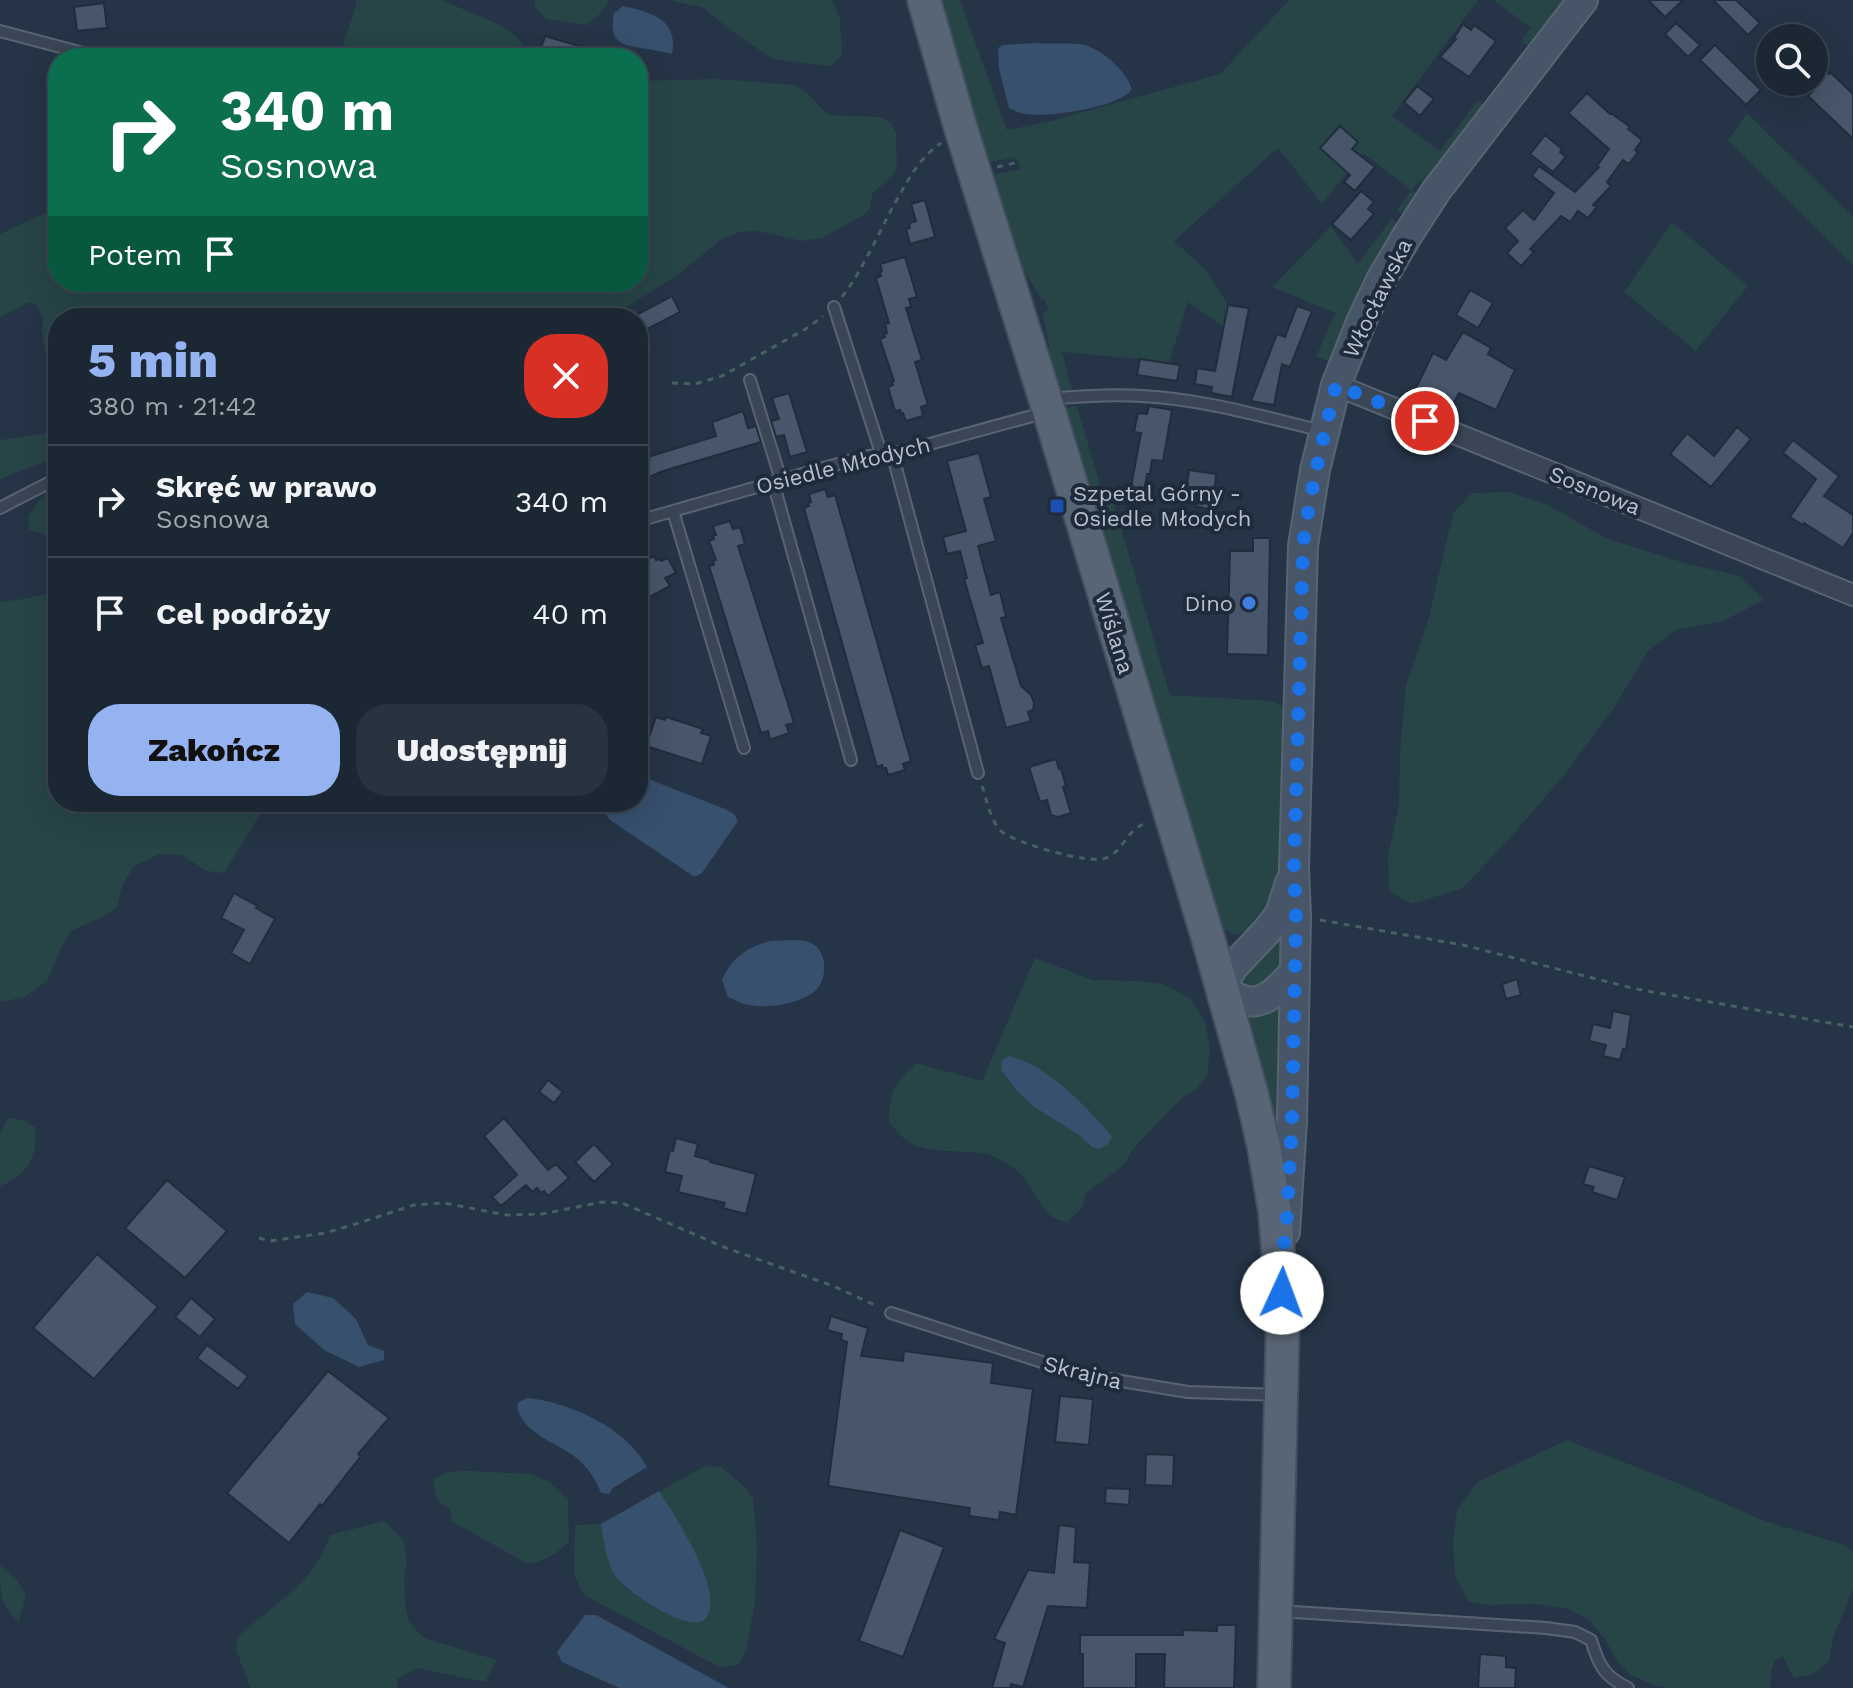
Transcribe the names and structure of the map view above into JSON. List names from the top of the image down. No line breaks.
{"streets":{"main road":["Włocławska","Wiślana"],"street":["Sosnowa"],"lane":["Osiedle Młodych","Skrajna"]},"crossings":[["Włocławska","Osiedle Młodych"],["Włocławska","Sosnowa"],["Włocławska","Wiślana"],["Osiedle Młodych","Wiślana"],["Wiślana","Skrajna"]],"places":{"transit":["Szpetal Górny - Osiedle Młodych"],"other":["Dino"]},"page":{"turn":["340 m","Sosnowa"],"then":"Potem","heading":["5 min","380 m · 21:42"],"list":[{"name":"Skręć w prawo","note":"Sosnowa","value":"340 m"},{"name":"Cel podróży","value":"40 m"}],"buttons":["Zakończ","Udostępnij"]}}
